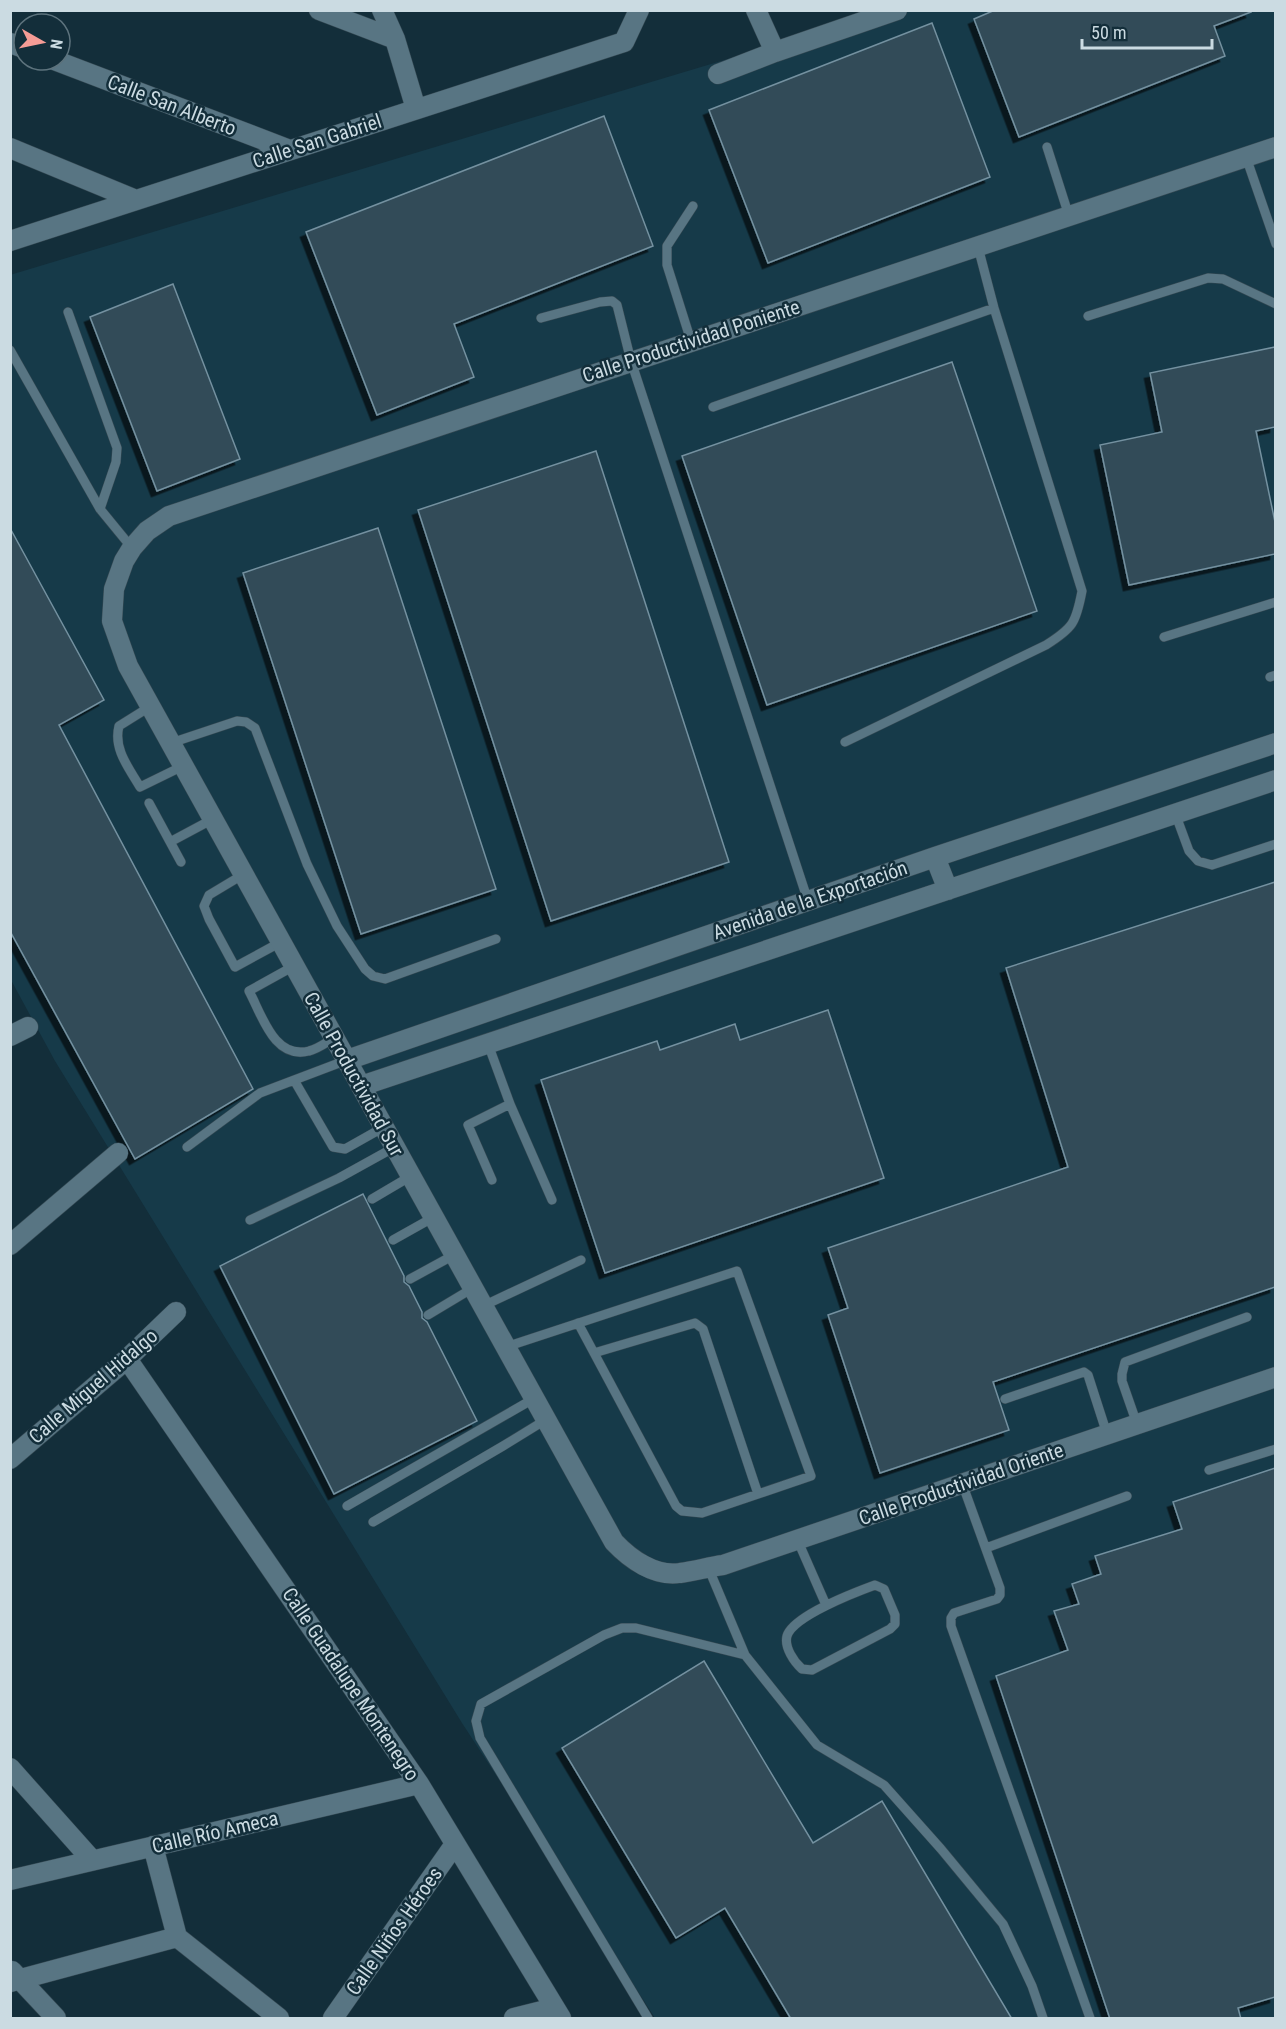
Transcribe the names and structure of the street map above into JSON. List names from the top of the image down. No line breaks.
{"streets":{"street":["Calle San Alberto","Calle San Gabriel","Calle Productividad Poniente","Avenida de la Exportación","Calle Productividad Sur","Calle Miguel Hidalgo","Calle Productividad Oriente","Calle Guadalupe Montenegro","Calle Río Ameca","Calle Niños Héroes"]},"crossings":[["Calle San Alberto","Calle San Gabriel"],["Calle Productividad Poniente","Calle Productividad Sur"],["Avenida de la Exportación","Calle Productividad Sur"],["Calle Productividad Sur","Calle Productividad Oriente"],["Calle Miguel Hidalgo","Calle Guadalupe Montenegro"],["Calle Guadalupe Montenegro","Calle Río Ameca"],["Calle Guadalupe Montenegro","Calle Niños Héroes"]],"scale_bar":"50 m","north":"right"}
